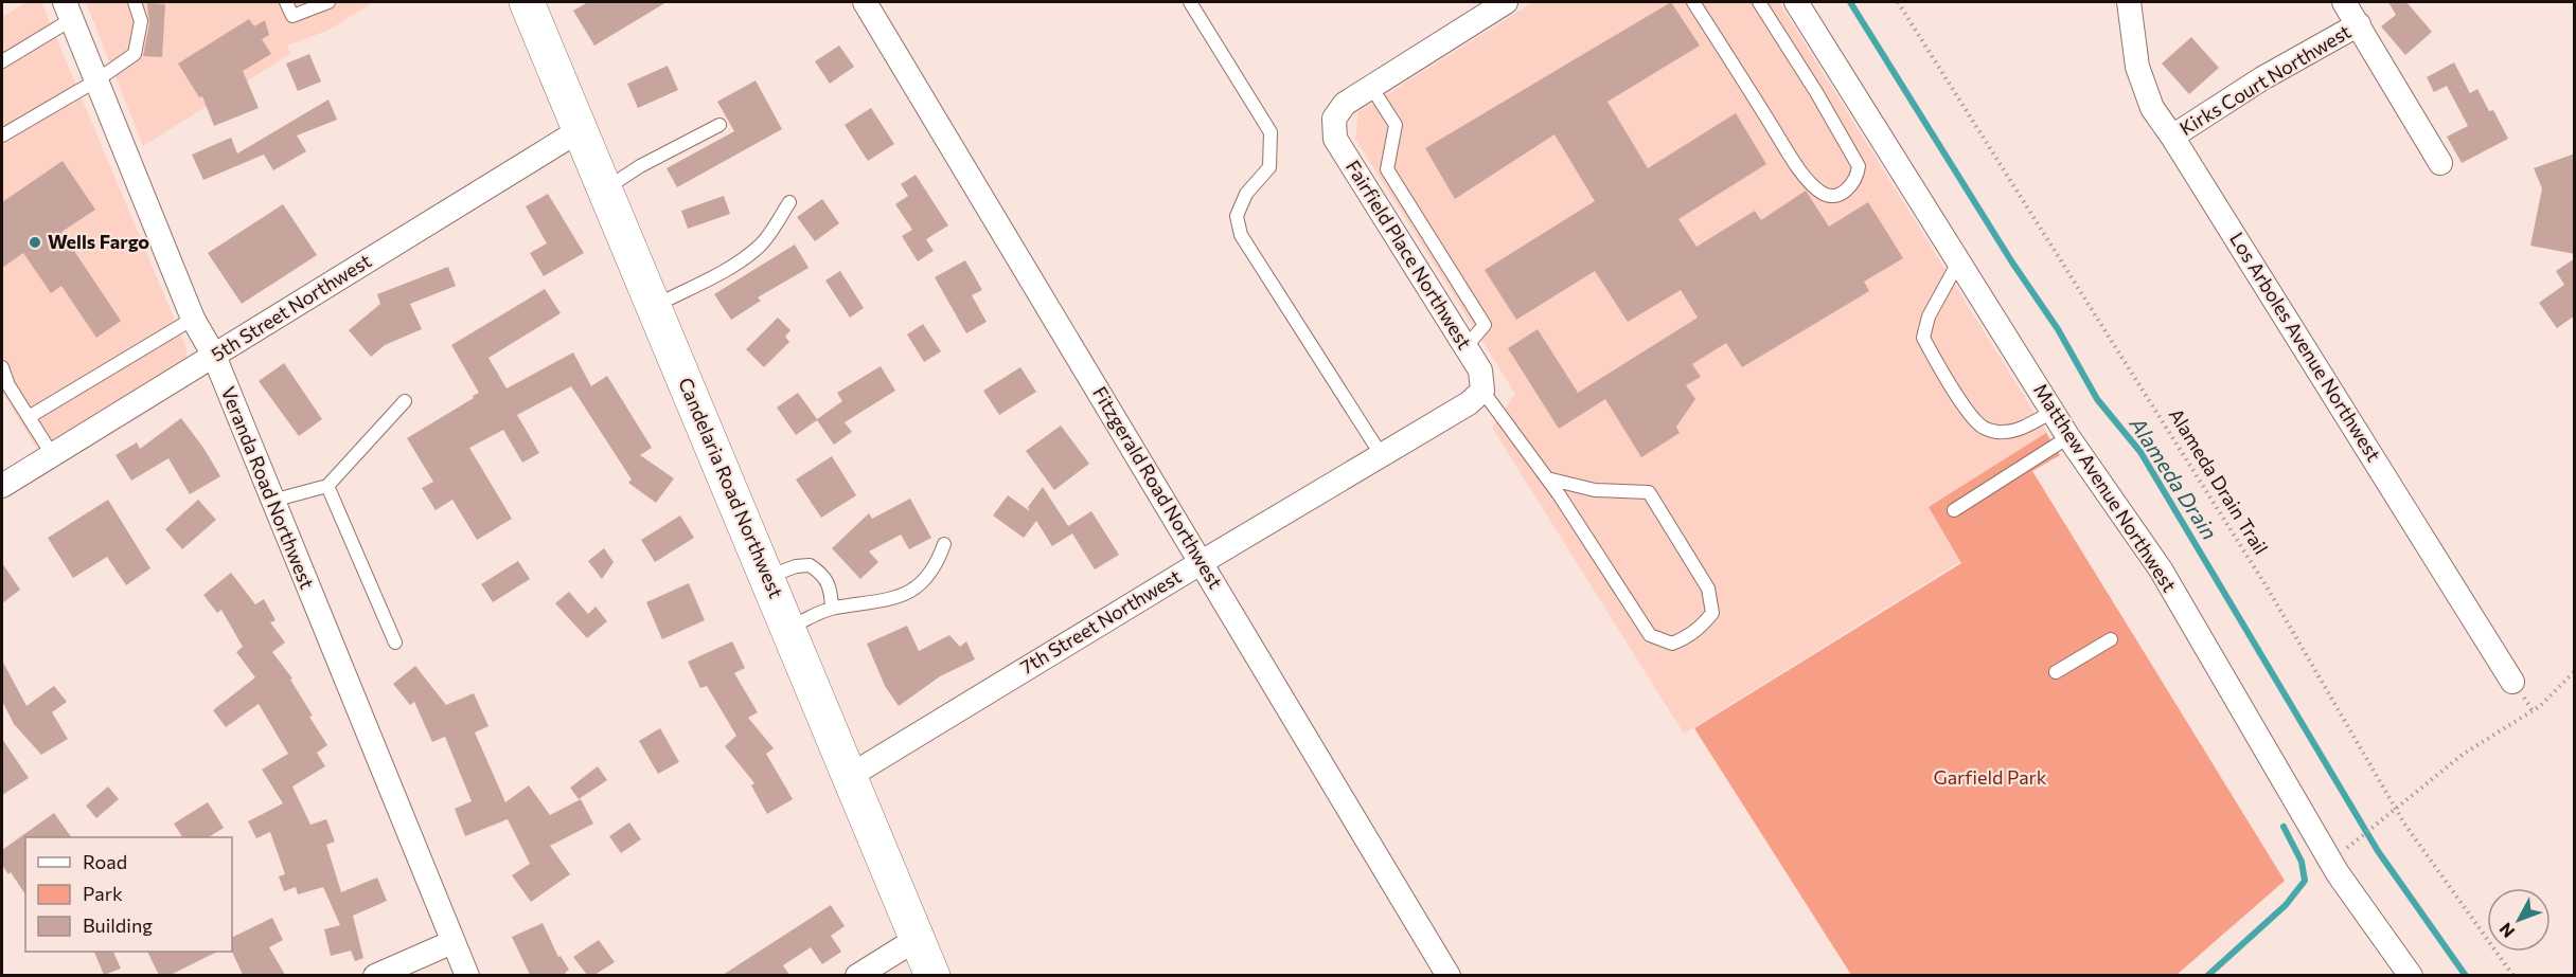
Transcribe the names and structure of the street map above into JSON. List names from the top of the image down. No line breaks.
{"streets":{"main road":["Candelaria Road Northwest"],"street":["Kirks Court Northwest","Fairfield Place Northwest","5th Street Northwest","Los Arboles Avenue Northwest","Veranda Road Northwest","Fitzgerald Road Northwest","Matthew Avenue Northwest","7th Street Northwest"],"path":["Alameda Drain Trail"]},"crossings":[["Kirks Court Northwest","Los Arboles Avenue Northwest"],["Fairfield Place Northwest","7th Street Northwest"],["5th Street Northwest","Veranda Road Northwest"],["5th Street Northwest","Candelaria Road Northwest"],["Candelaria Road Northwest","7th Street Northwest"],["Fitzgerald Road Northwest","7th Street Northwest"]],"water":["Alameda Drain"],"parks":["Garfield Park"],"places":["Wells Fargo"],"legend":["Road","Park","Building"],"north":"bottom left"}
